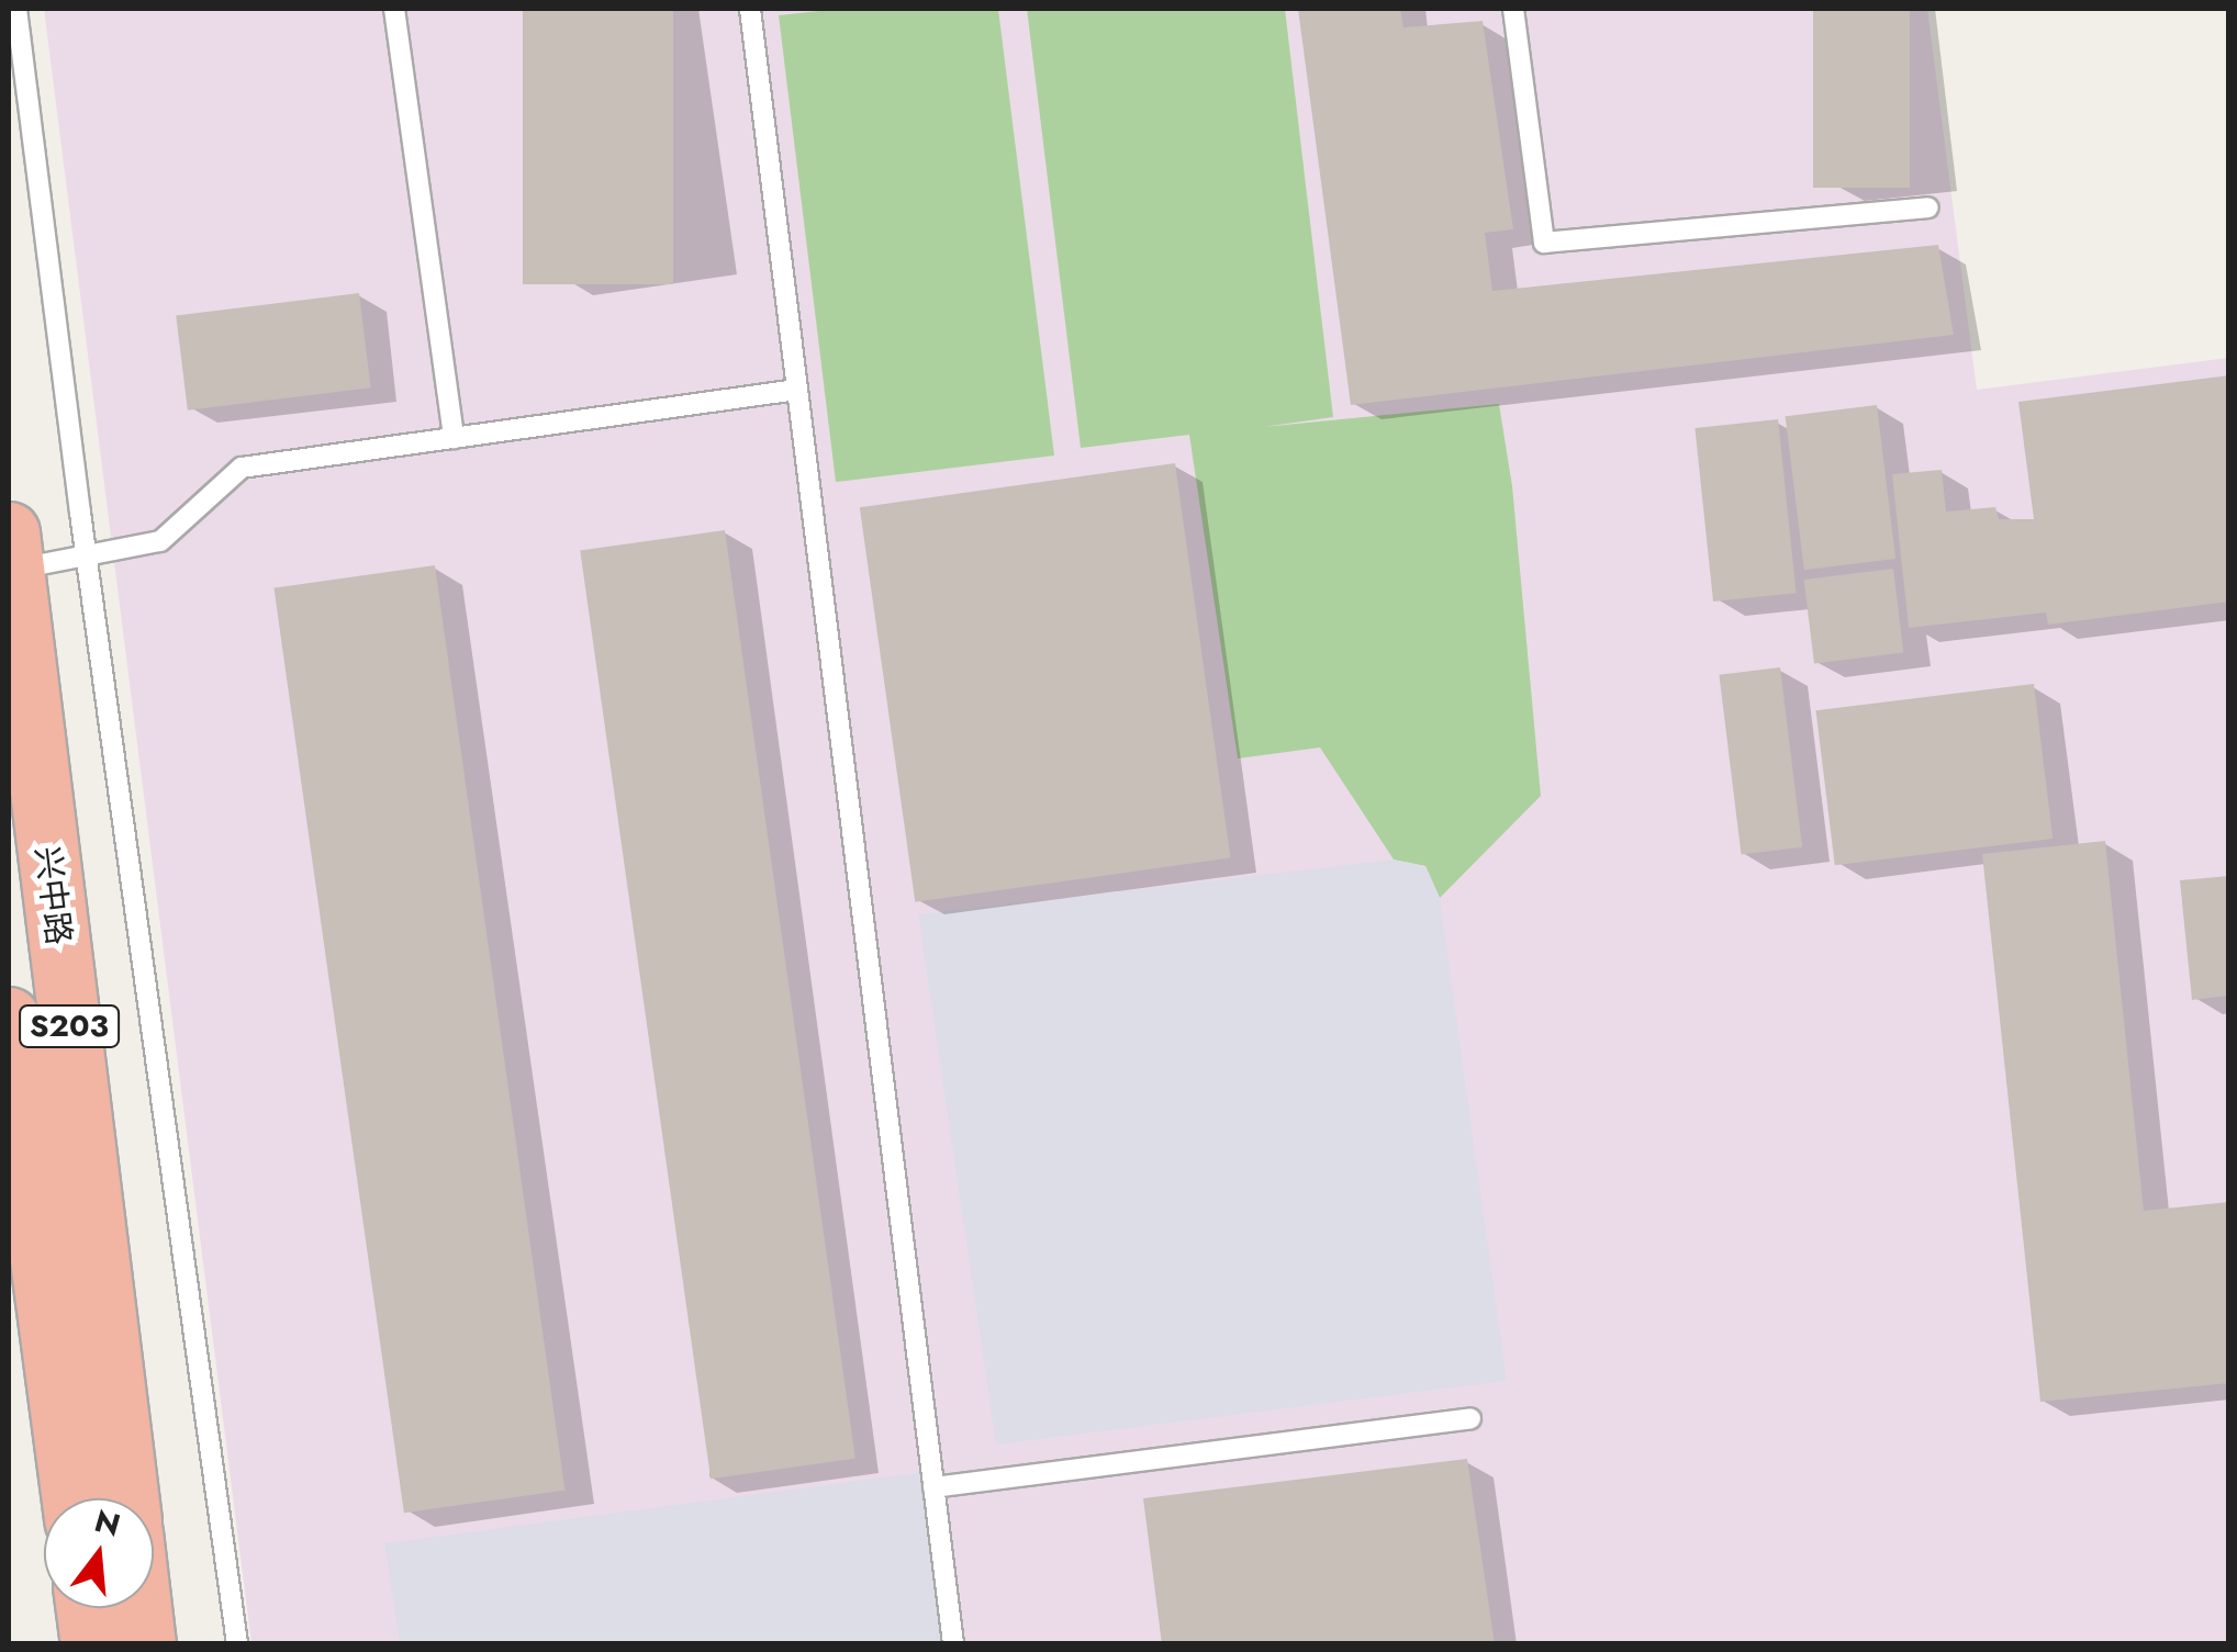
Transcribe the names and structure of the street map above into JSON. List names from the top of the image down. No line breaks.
{"streets":{"highway":["兴中路","S203"]},"north":"top"}
